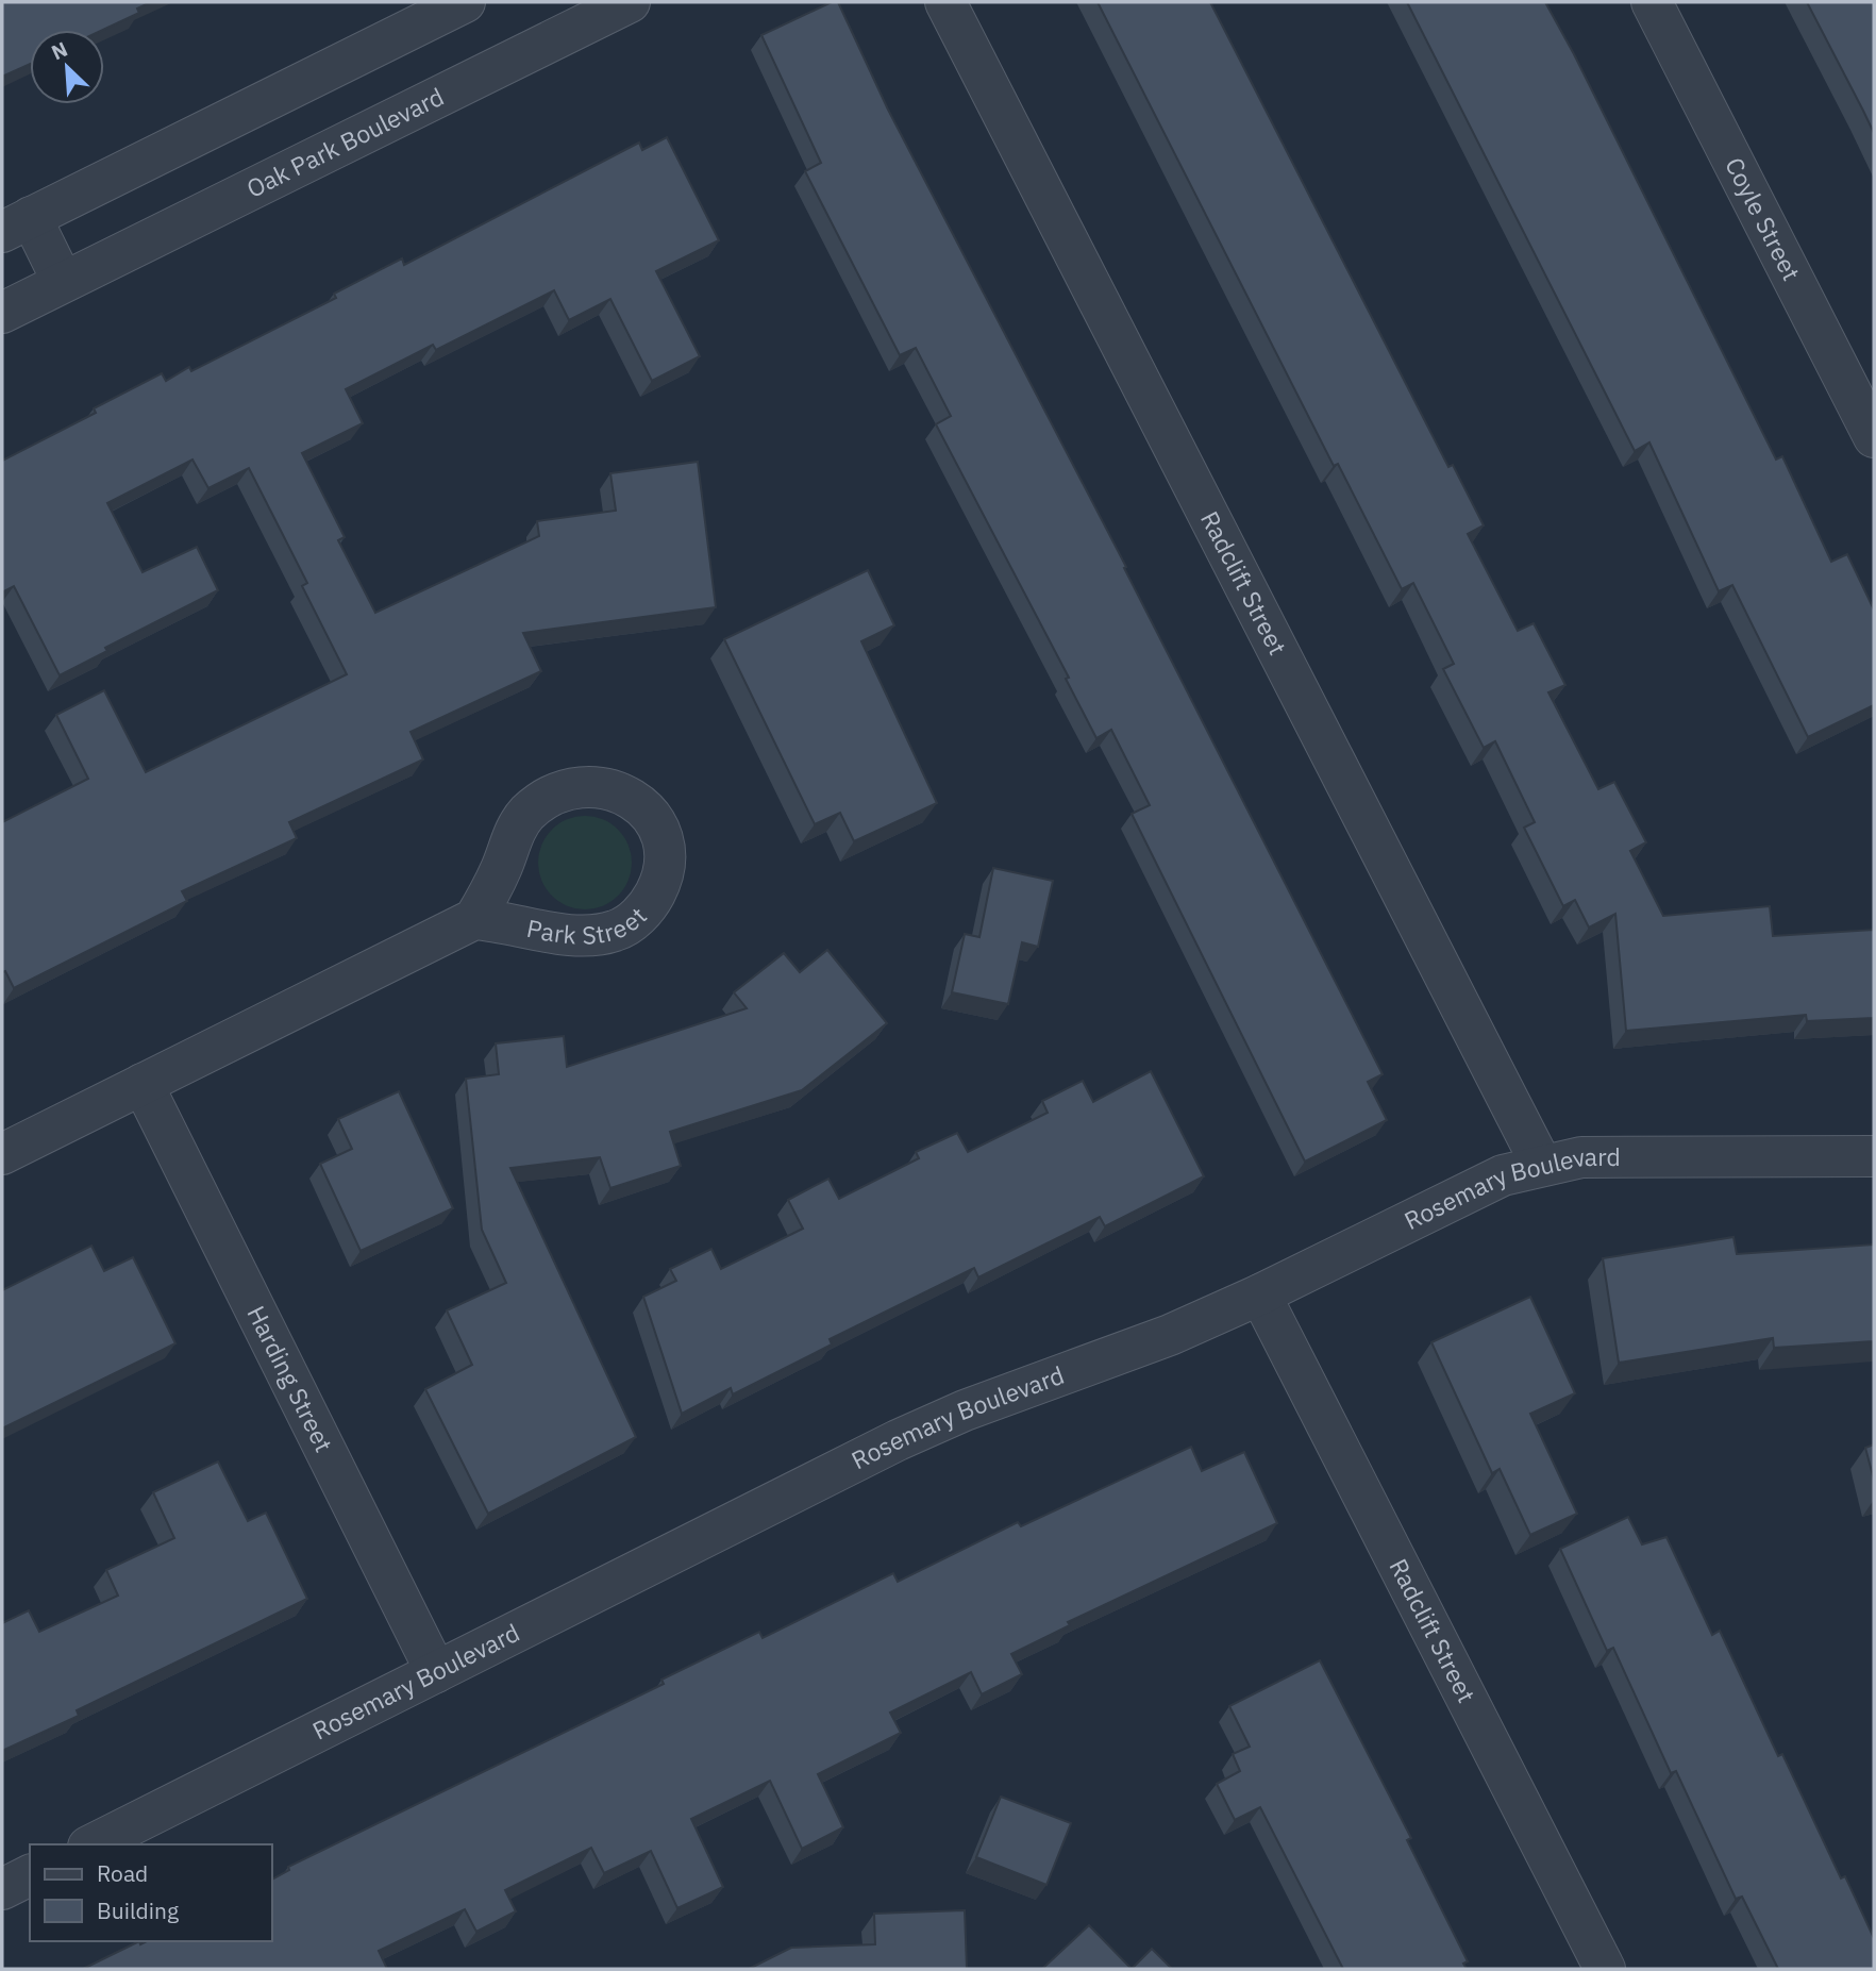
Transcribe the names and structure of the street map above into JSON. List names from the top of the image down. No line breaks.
{"streets":{"street":["Oak Park Boulevard","Coyle Street","Radclift Street","Park Street","Rosemary Boulevard","Harding Street"]},"crossings":[["Radclift Street","Rosemary Boulevard"],["Rosemary Boulevard","Harding Street"]],"legend":["Road","Building"],"north":"top left"}
